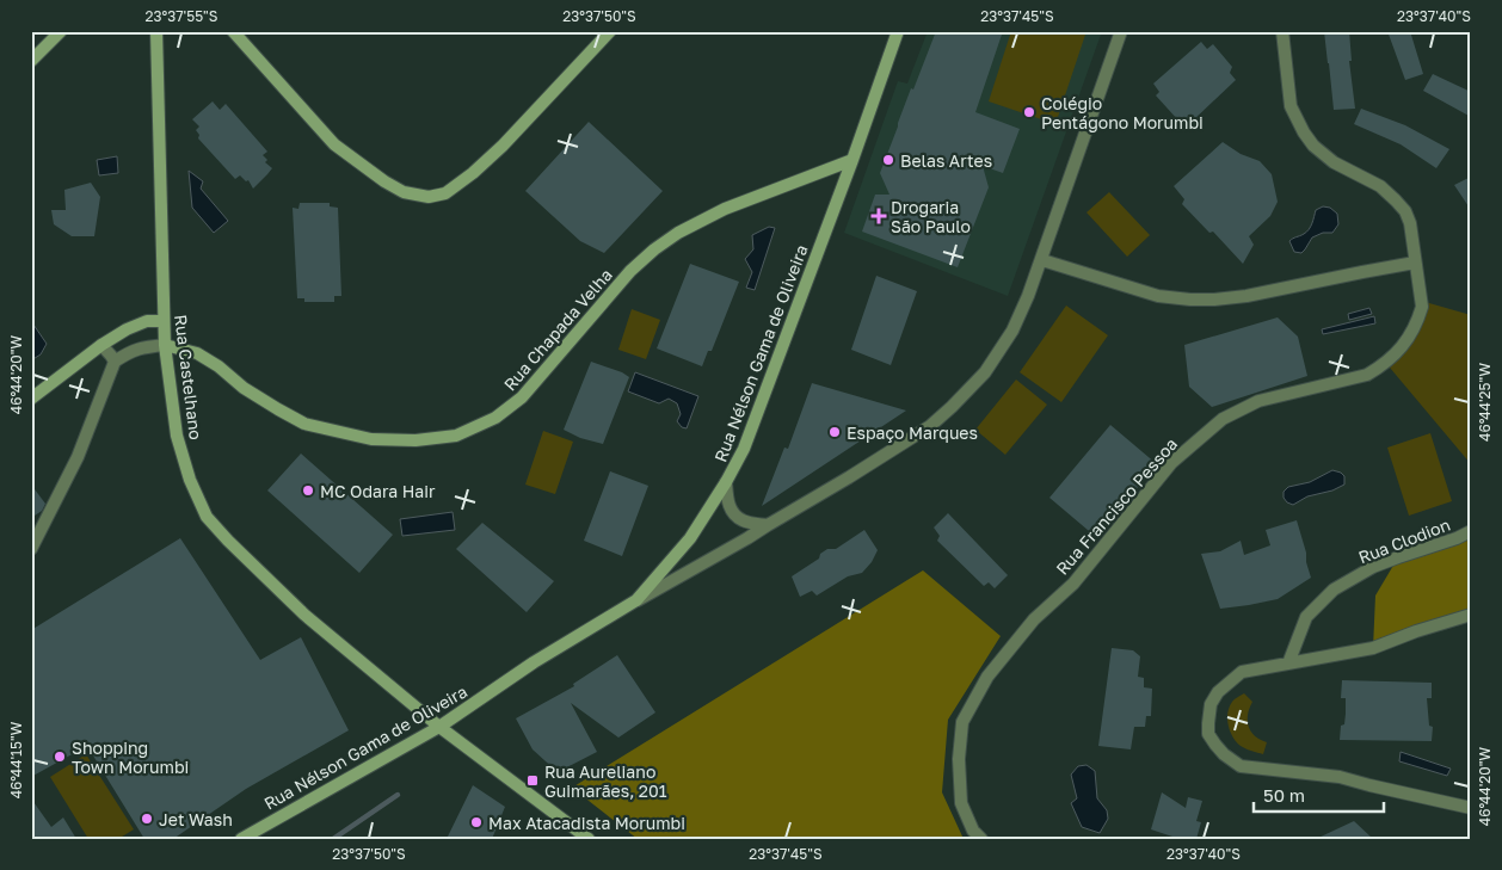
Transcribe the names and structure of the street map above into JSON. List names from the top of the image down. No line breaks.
{"streets":{"street":["Rua Chapada Velha","Rua Nélson Gama de Oliveira","Rua Castelhano","Rua Francisco Pessoa","Rua Clodion"]},"crossings":[["Rua Chapada Velha","Rua Nélson Gama de Oliveira"],["Rua Chapada Velha","Rua Castelhano"],["Rua Nélson Gama de Oliveira","Rua Castelhano"]],"places":{"other":["Colégio Pentágono Morumbi","Belas Artes","Espaço Marques","MC Odara Hair","Shopping Town Morumbi","Jet Wash","Max Atacadista Morumbi"],"health":["Drogaria São Paulo"],"transit":["Rua Aureliano Guimarães, 201"]},"scale_bar":"50 m","coordinates":["23°37'55\"S","23°37'50\"S","23°37'45\"S","23°37'40\"S","46°44'20\"W","46°44'25\"W","46°44'15\"W"]}
